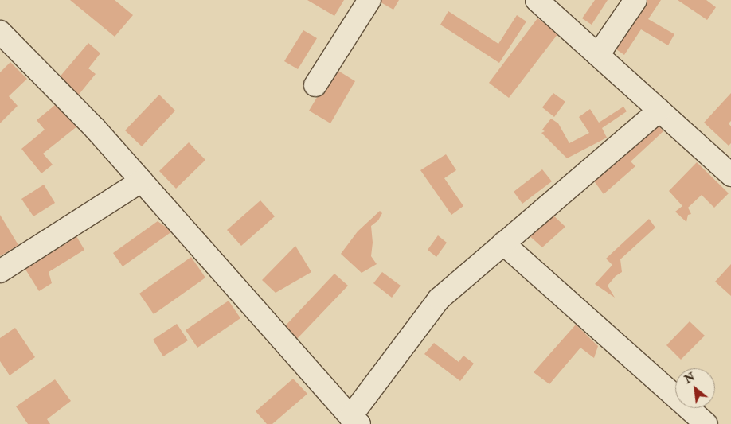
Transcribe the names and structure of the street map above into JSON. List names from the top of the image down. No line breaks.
{"north":"top left"}
